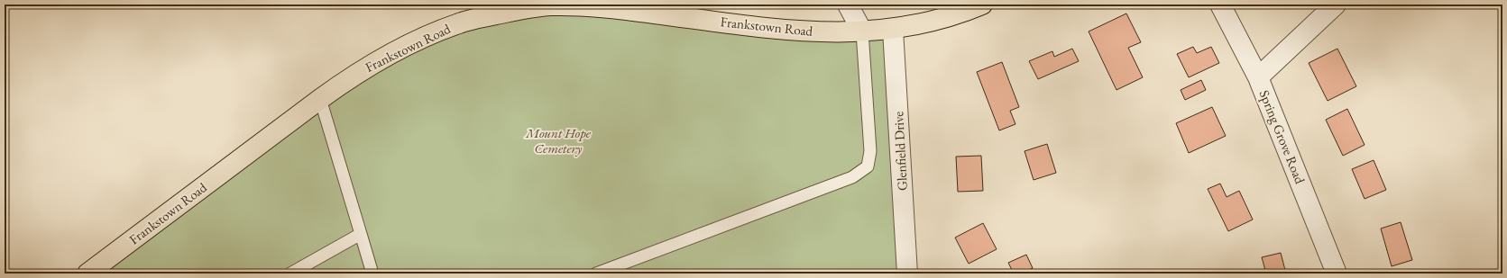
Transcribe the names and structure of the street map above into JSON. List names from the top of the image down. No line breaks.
{"streets":{"main road":["Frankstown Road"],"street":["Spring Grove Road","Glenfield Drive"]},"crossings":[["Frankstown Road","Glenfield Drive"]],"parks":["Mount Hope Cemetery"]}
